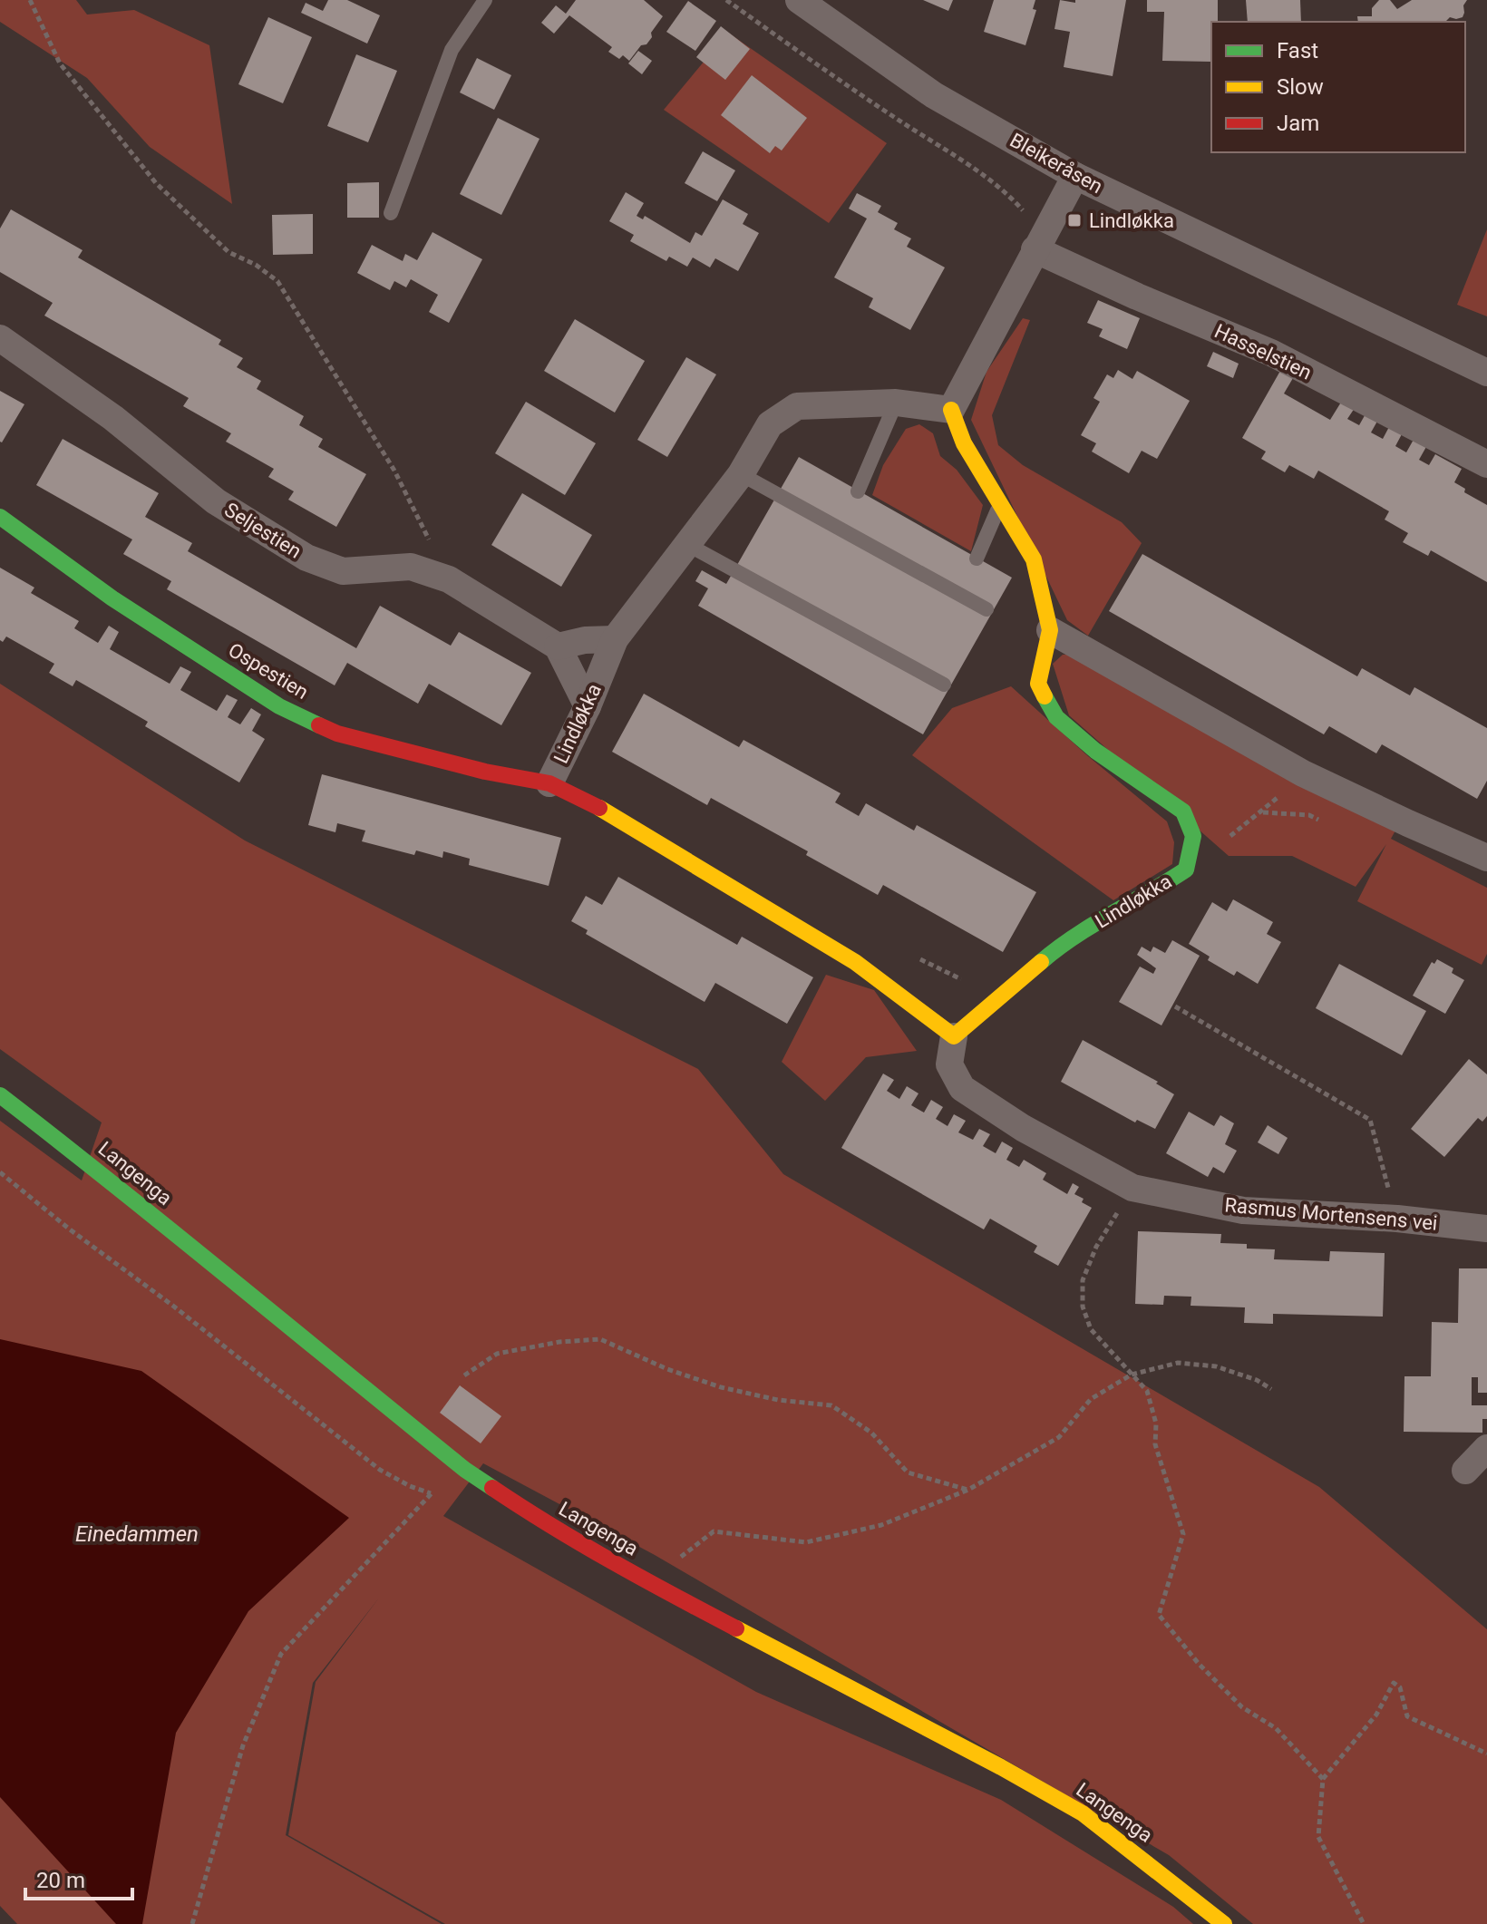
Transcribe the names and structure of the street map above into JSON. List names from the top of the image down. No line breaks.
{"streets":{"street":["Bleikeråsen","Hasselstien","Seljestien","Ospestien","Lindløkka","Langenga","Rasmus Mortensens vei"]},"crossings":[["Ospestien","Lindløkka"]],"water":["Einedammen"],"places":{"transit":["Lindløkka"]},"legend":["Fast","Slow","Jam"],"scale_bar":"20 m"}
